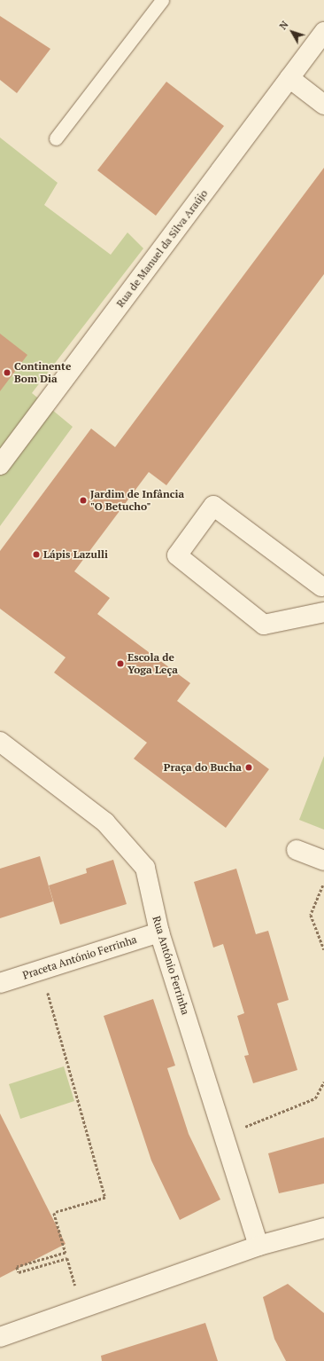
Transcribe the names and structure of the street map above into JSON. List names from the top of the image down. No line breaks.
{"streets":{"street":["Rua de Manuel da Silva Araújo","Praceta António Ferrinha","Rua António Ferrinha"]},"crossings":[["Praceta António Ferrinha","Rua António Ferrinha"]],"places":["Continente Bom Dia","Jardim de Infância \"O Betucho\"","Lápis Lazulli","Escola de Yoga Leça","Praça do Bucha"],"north":"top left"}
